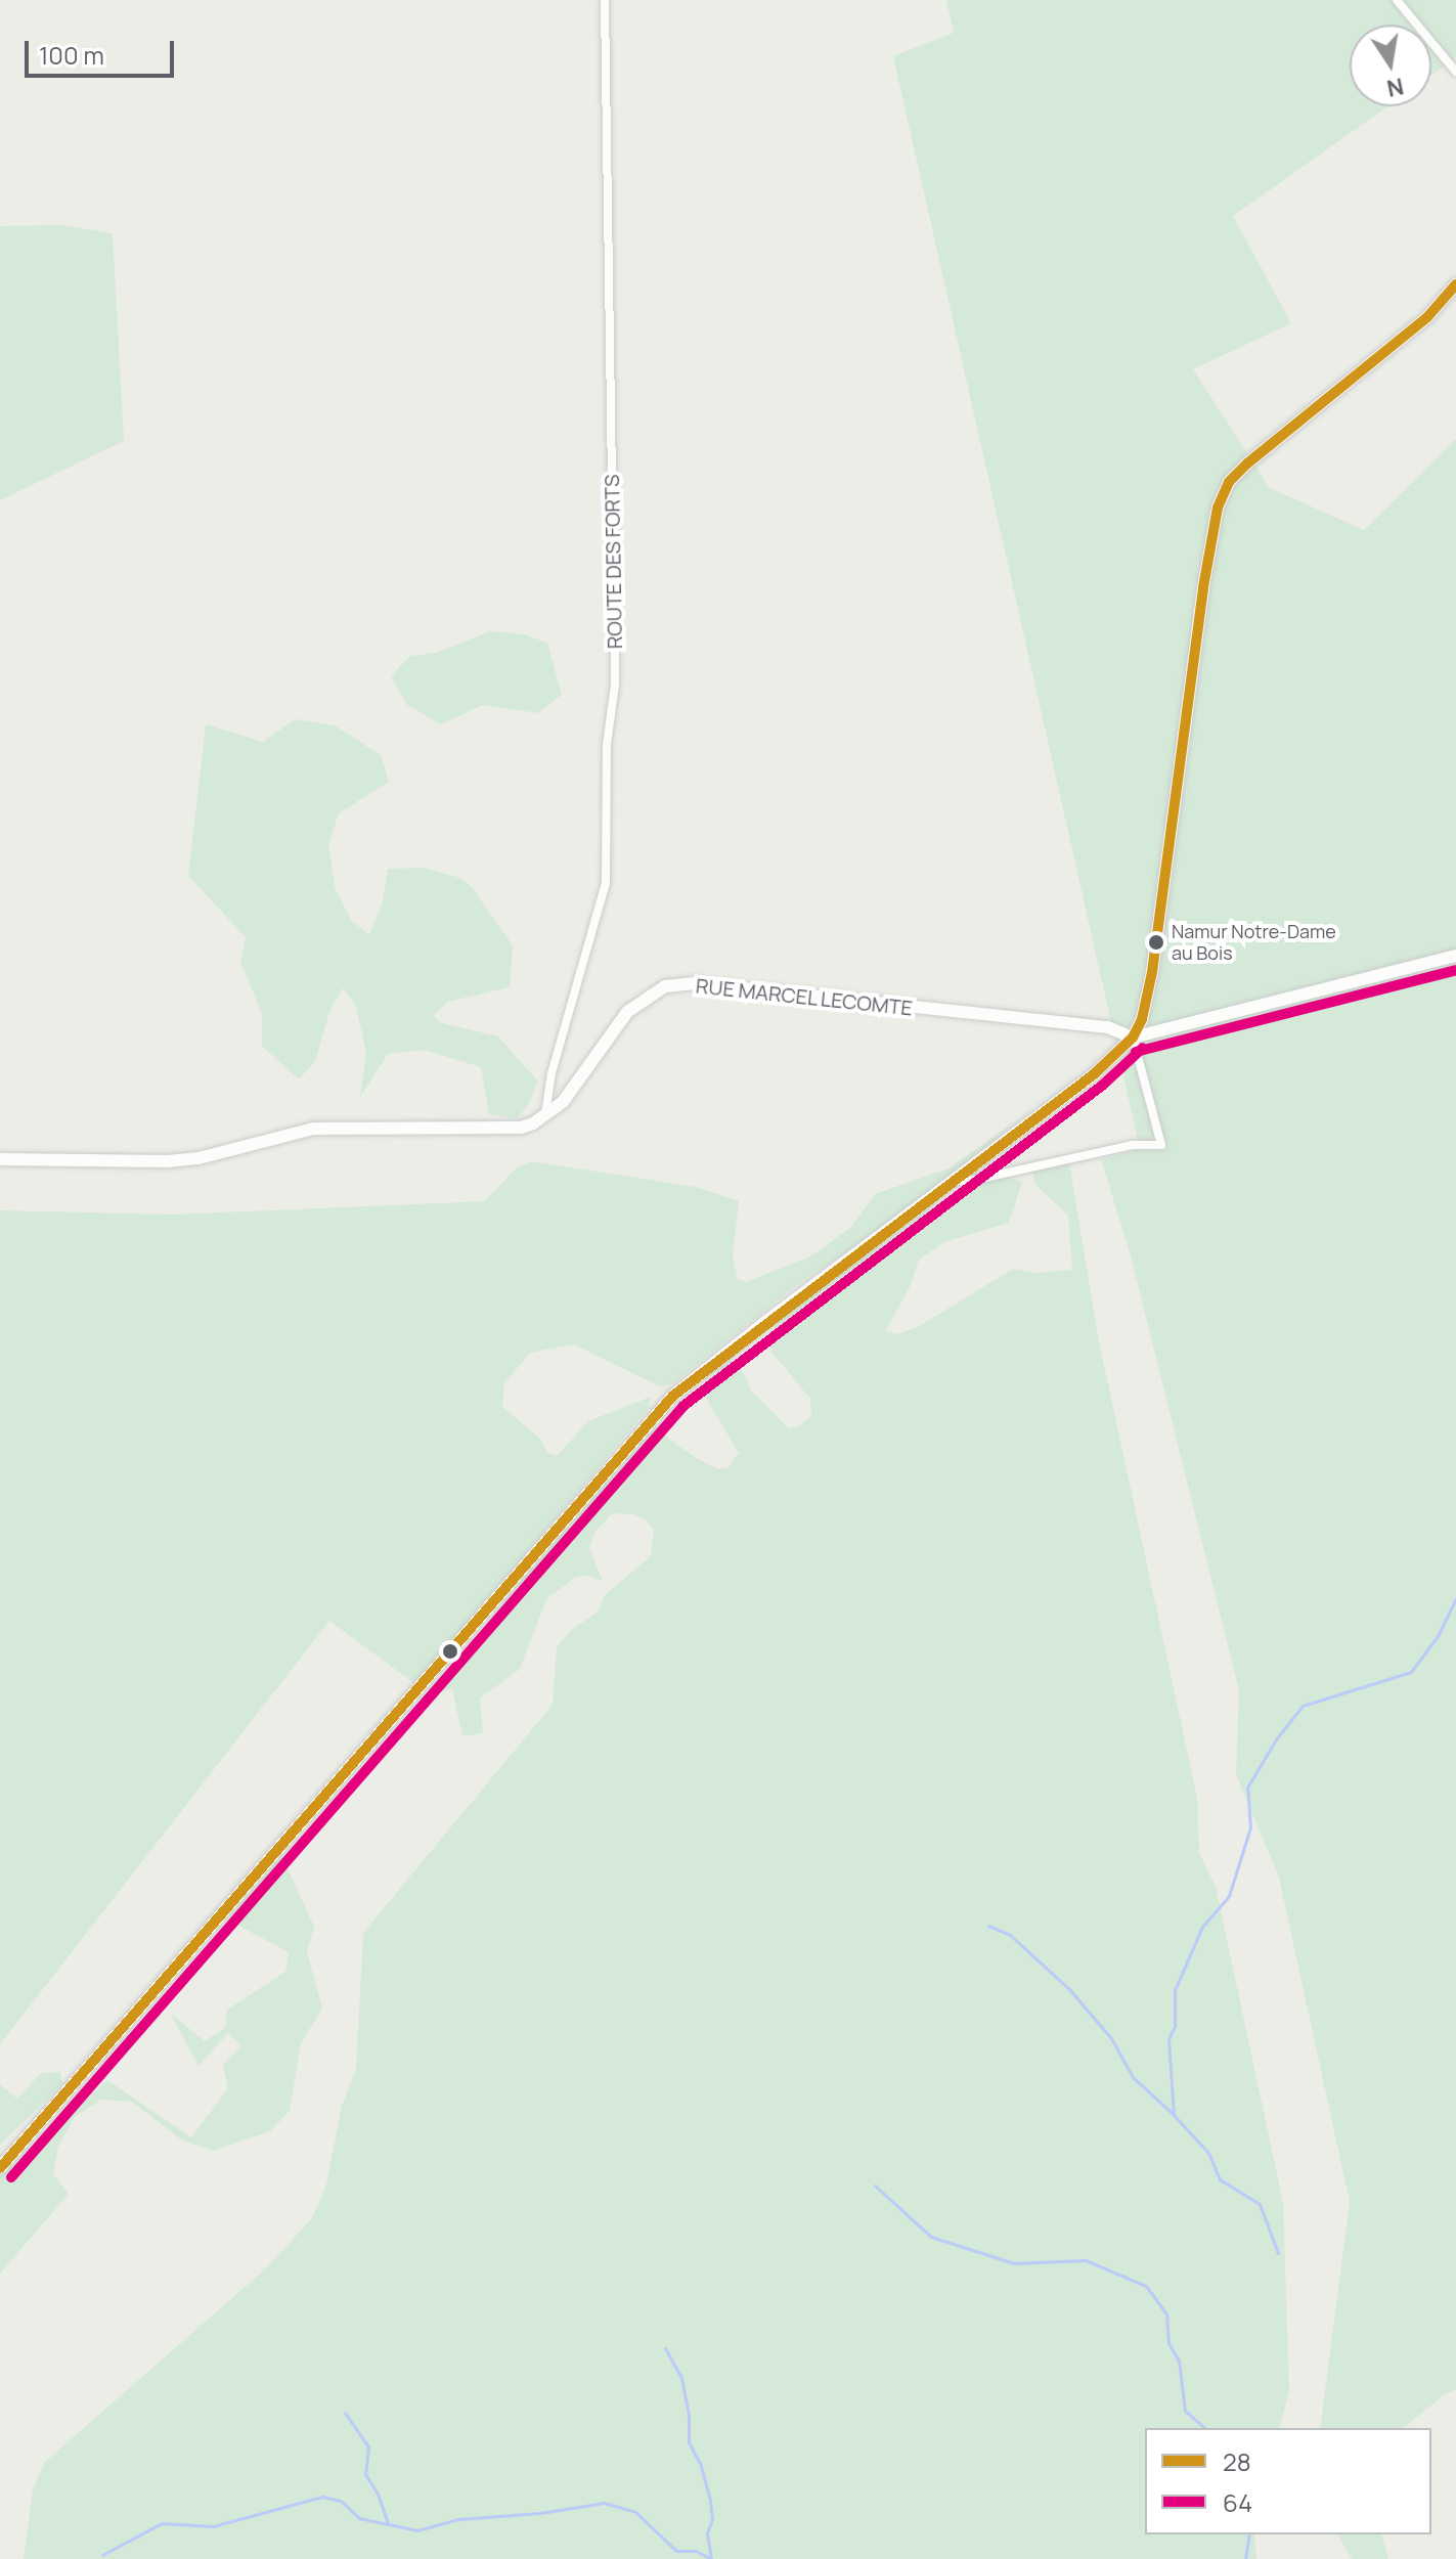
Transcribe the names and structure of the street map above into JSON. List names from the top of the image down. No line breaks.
{"streets":{"main road":["RUE MARCEL LECOMTE"],"street":["ROUTE DES FORTS"]},"crossings":[["ROUTE DES FORTS","RUE MARCEL LECOMTE"]],"places":["Namur Notre-Dame au Bois"],"lines":["transit line 28","transit line 64"],"legend":["28","64"],"scale_bar":"100 m","north":"bottom"}
